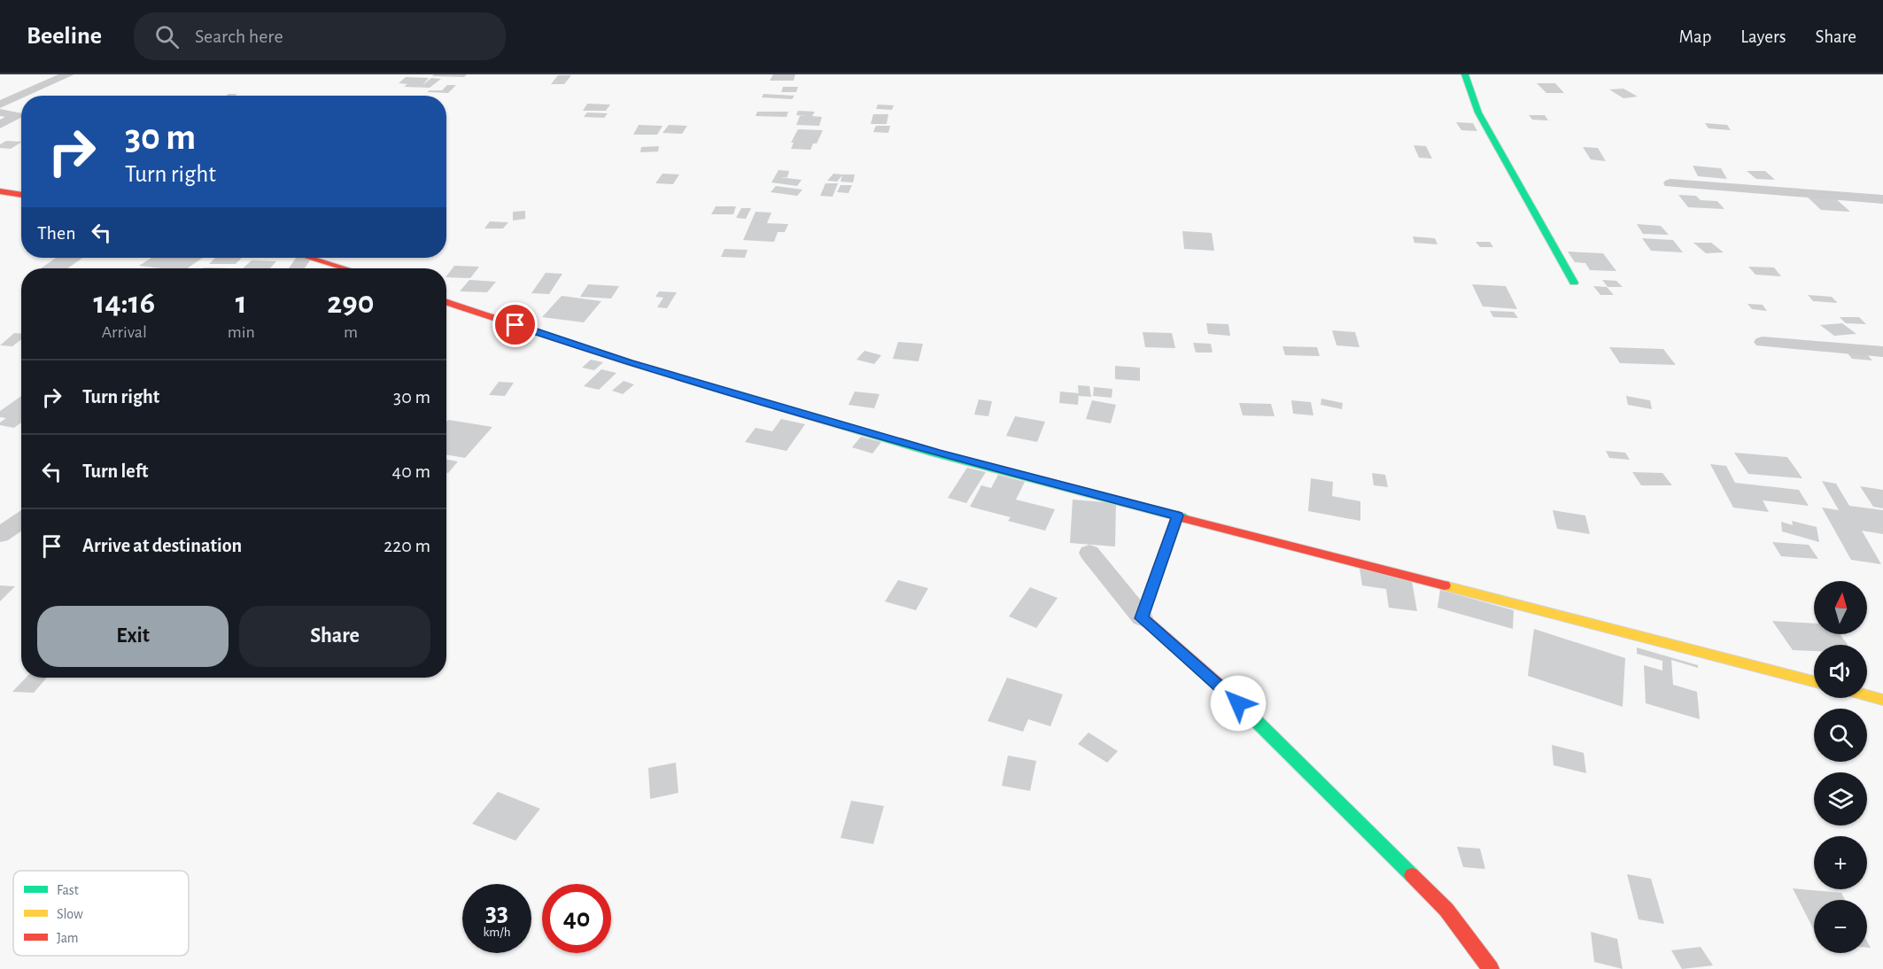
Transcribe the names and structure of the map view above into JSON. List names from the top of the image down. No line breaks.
{"legend":["Fast","Slow","Jam"],"north":"top","page":{"header":"Beeline","search":"Search here","nav":["Map","Layers","Share"],"turn":["30 m","Turn right"],"then":"Then","eta":["14:16","Arrival","1","min","290","m"],"list":[{"name":"Turn right","value":"30 m"},{"name":"Turn left","value":"40 m"},{"name":"Arrive at destination","value":"220 m"}],"map_buttons":["+","−"],"buttons":["Exit","Share"],"speed":"33 km/h","limit":"40"}}
